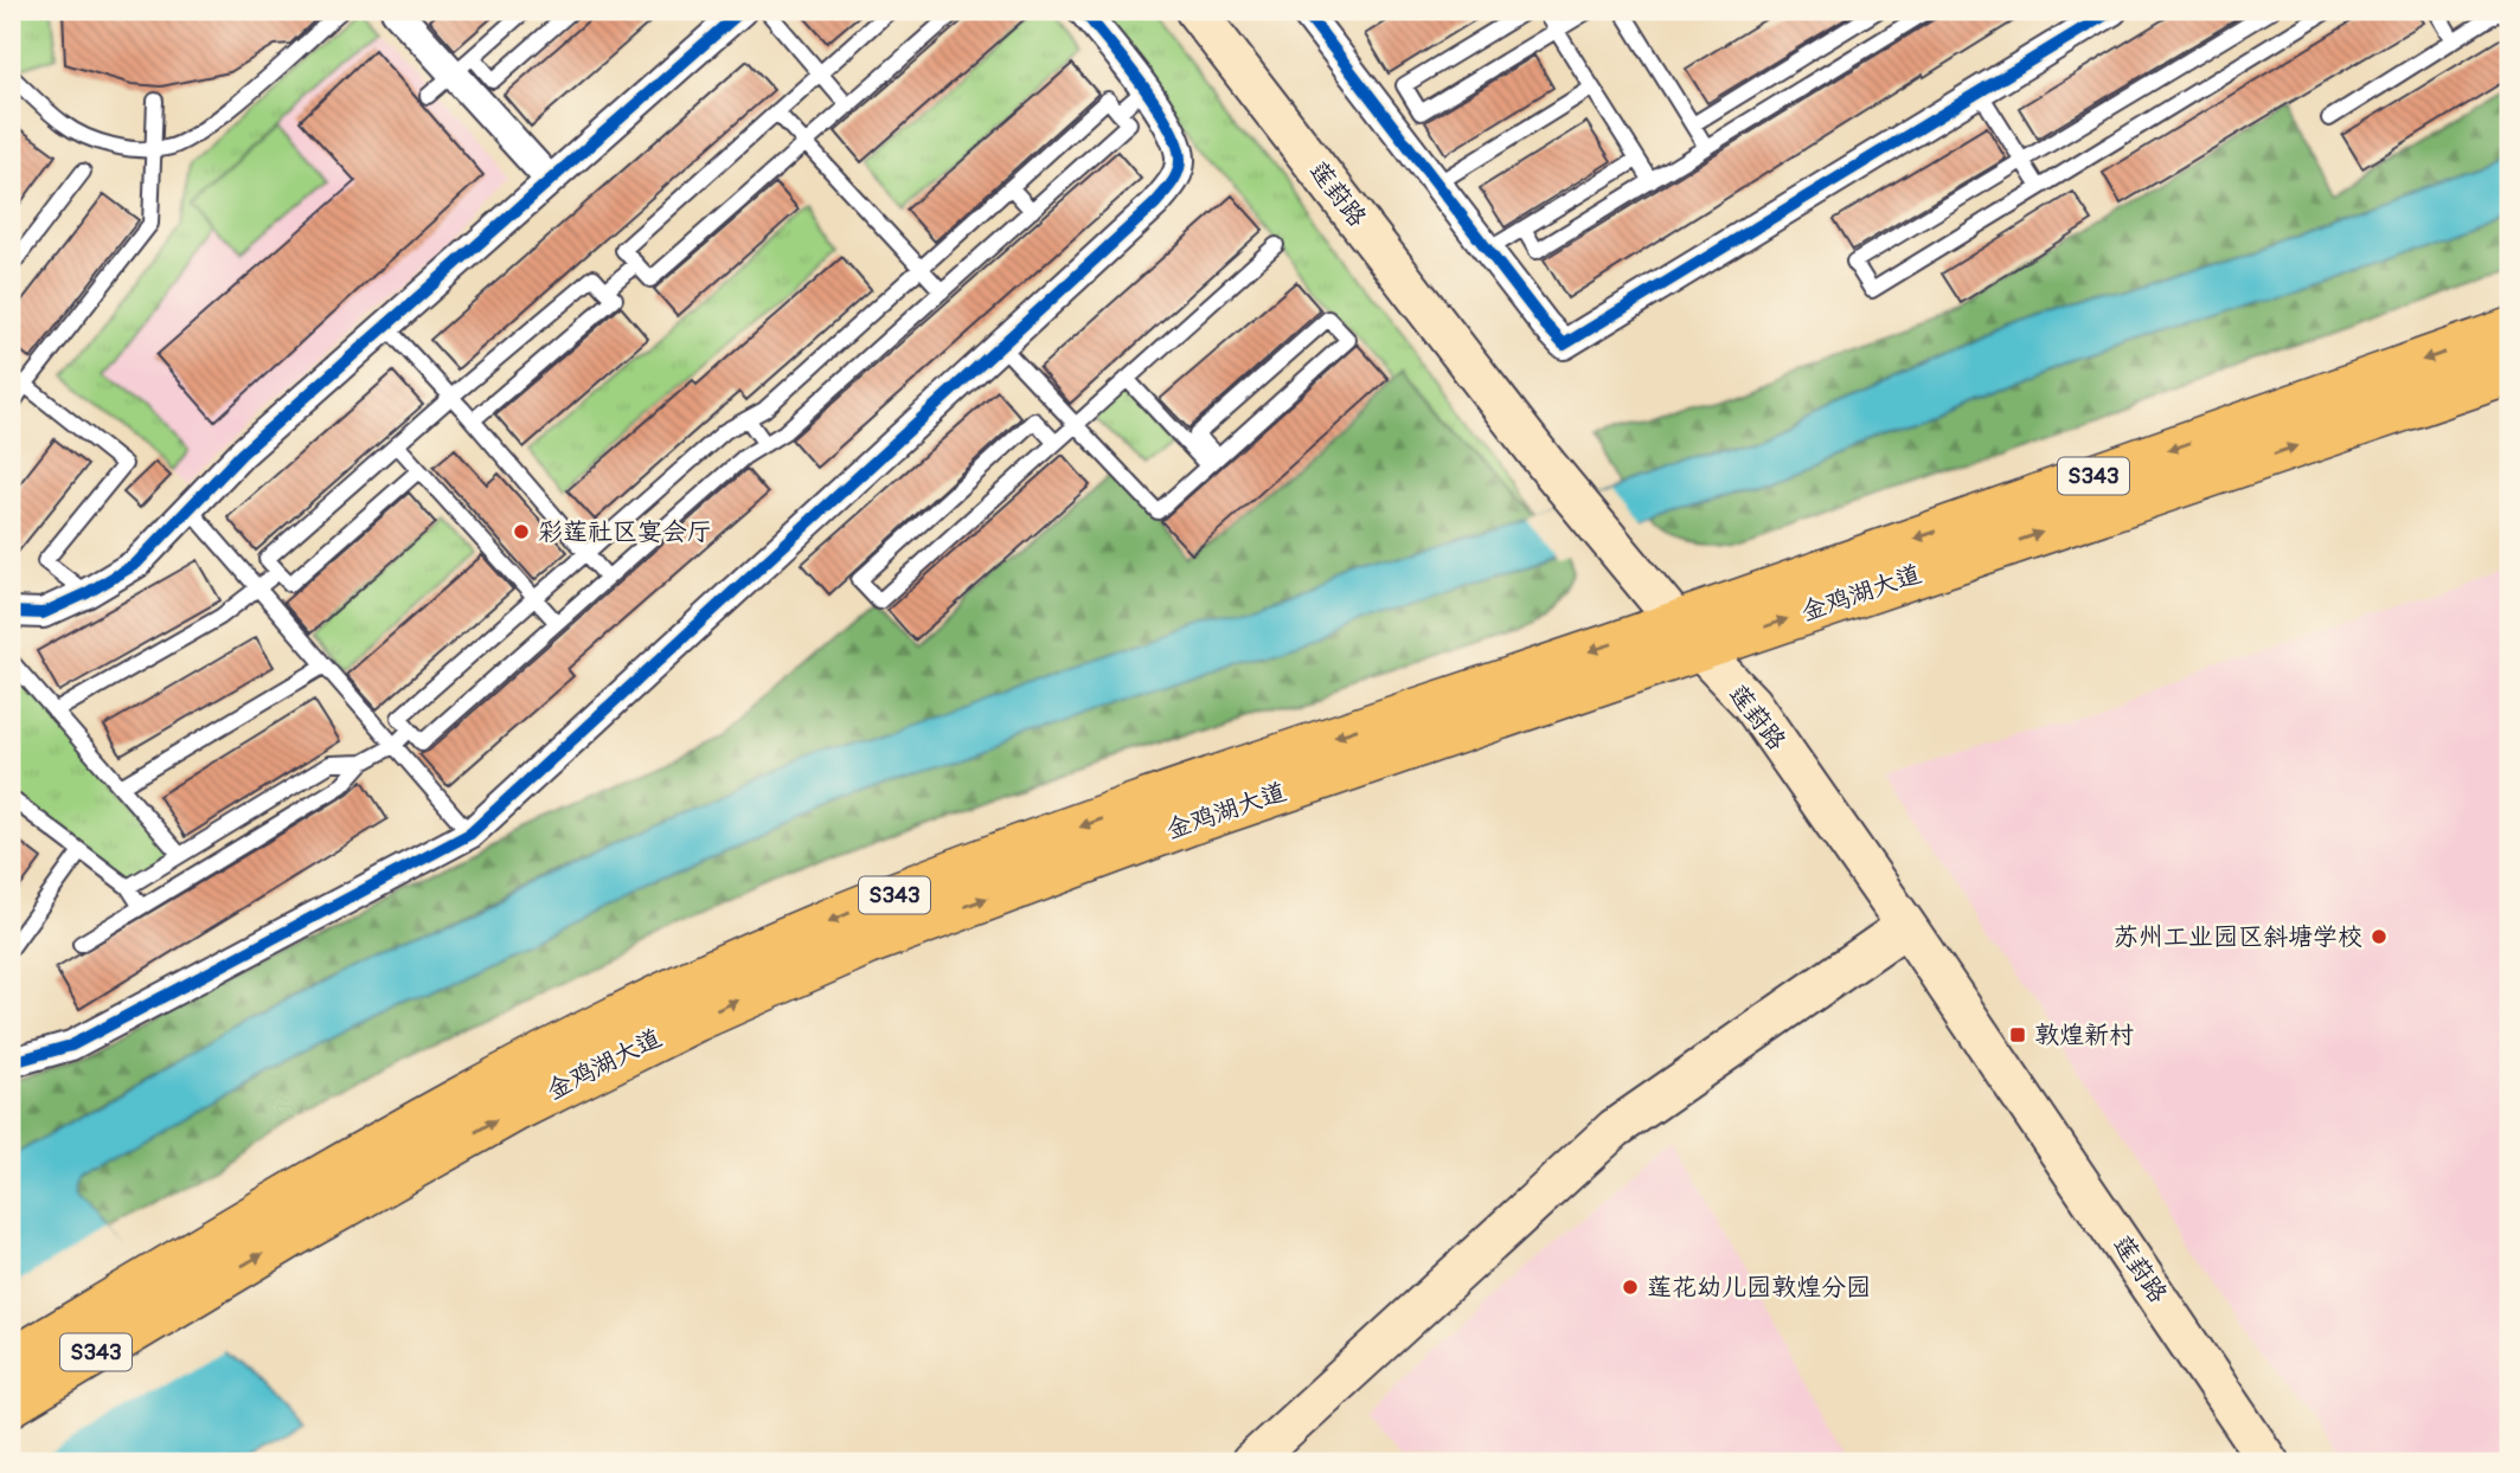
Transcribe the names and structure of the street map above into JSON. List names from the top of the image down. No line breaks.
{"streets":{"main road":["莲葑路","S343","金鸡湖大道"]},"crossings":[["莲葑路","金鸡湖大道"]],"places":{"other":["彩莲社区宴会厅","苏州工业园区斜塘学校","莲花幼儿园敦煌分园"],"transit":["敦煌新村"]}}
